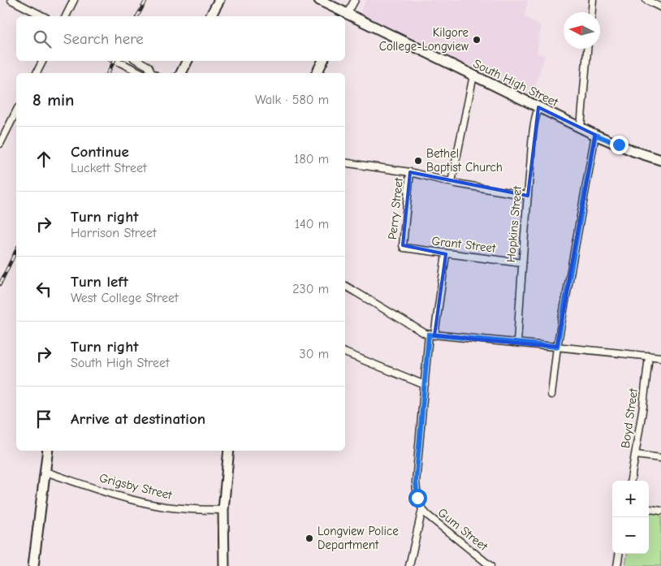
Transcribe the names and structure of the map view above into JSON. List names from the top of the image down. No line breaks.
{"streets":{"main road":["South High Street"],"street":["Perry Street","Hopkins Street","Grant Street","Boyd Street","Grigsby Street","Gum Street"]},"crossings":[["South High Street","Hopkins Street"],["Perry Street","Grant Street"],["Hopkins Street","Grant Street"]],"places":["Kilgore College-Longview","Bethel Baptist Church","Longview Police Department"],"north":"left","page":{"search":"Search here","heading":["8 min","Walk · 580 m"],"list":[["Continue","Luckett Street","180 m"],["Turn right","Harrison Street","140 m"],["Turn left","West College Street","230 m"],["Turn right","South High Street","30 m"],"Arrive at destination"],"map_buttons":["+","−"]}}
